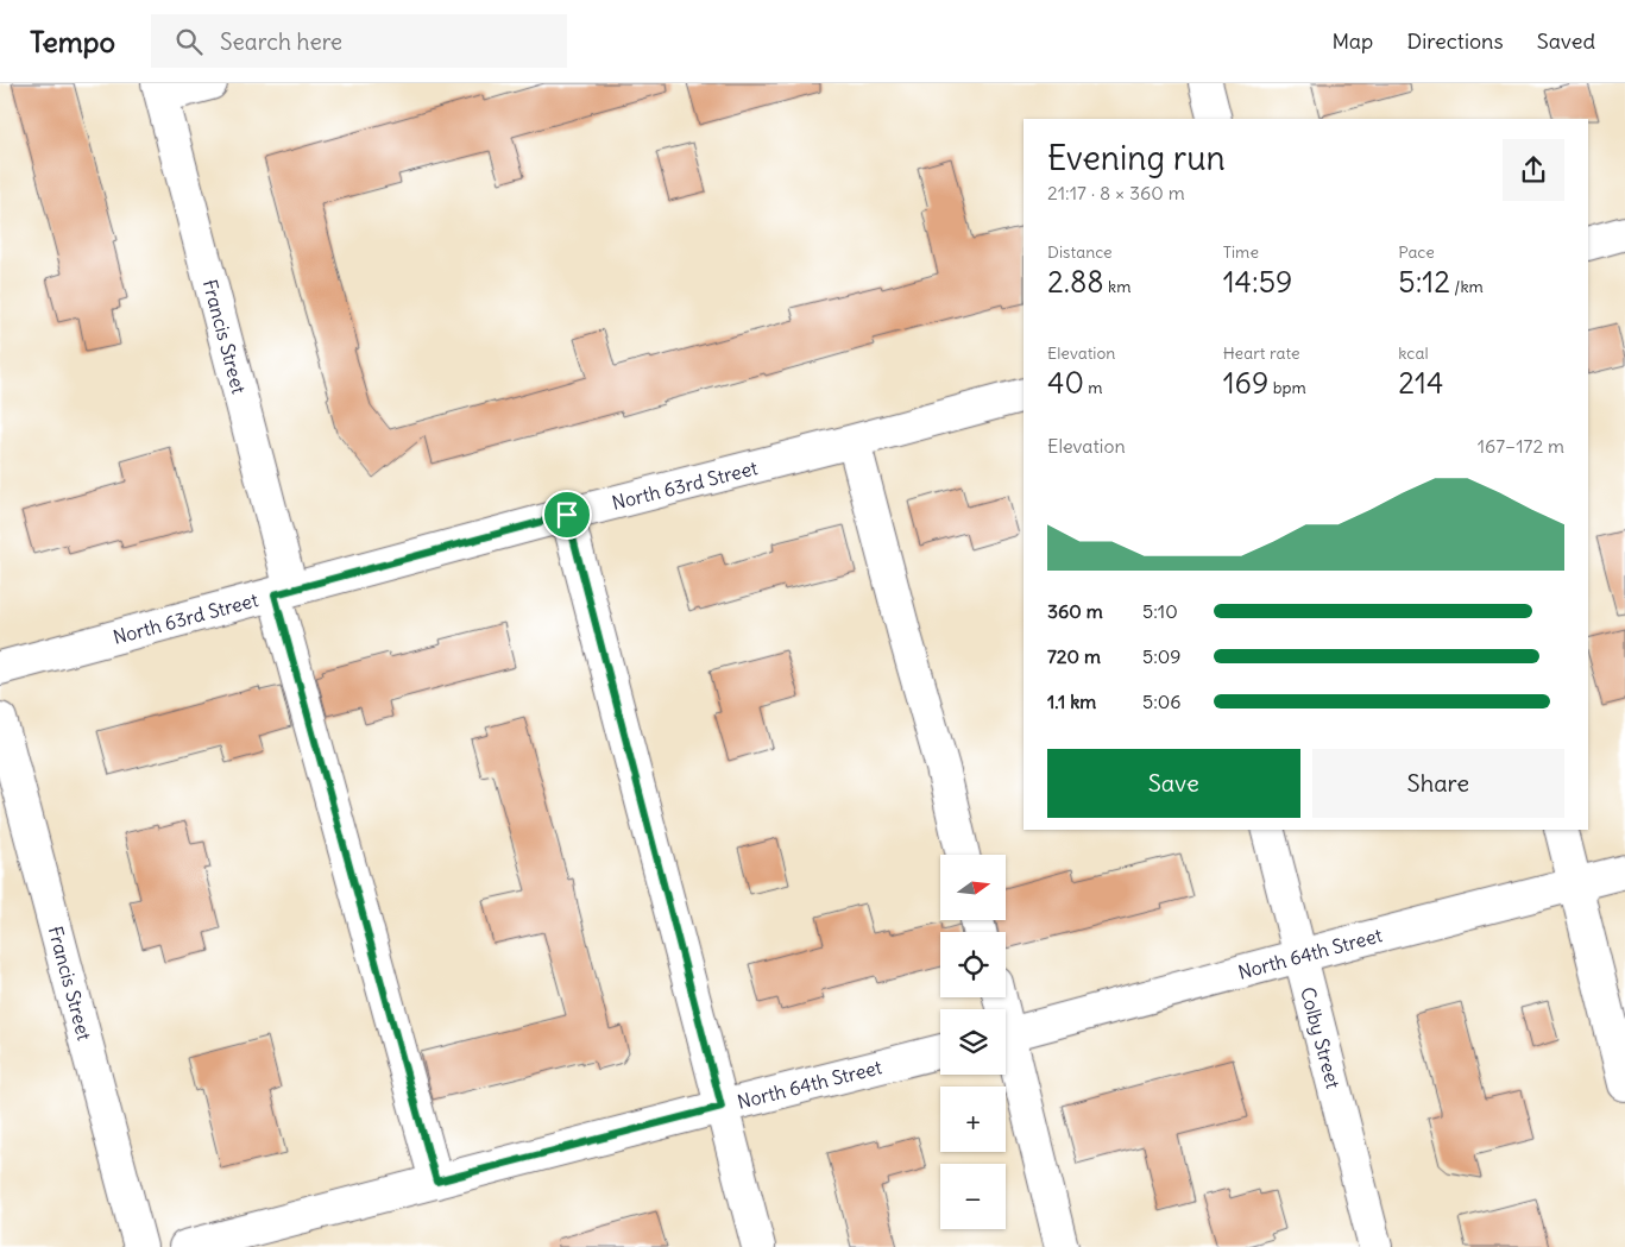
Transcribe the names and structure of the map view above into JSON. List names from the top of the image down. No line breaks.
{"streets":{"street":["Francis Street","North 63rd Street","North 64th Street","Colby Street"]},"crossings":[["Francis Street","North 63rd Street"],["Francis Street","North 64th Street"],["North 64th Street","Colby Street"]],"north":"right","page":{"header":"Tempo","search":"Search here","nav":["Map","Directions","Saved"],"heading":["Evening run","21:17 · 8 × 360 m"],"stats":[["Distance","2.88 km"],["Time","14:59"],["Pace","5:12 /km"],["Elevation","40 m"],["Heart rate","169 bpm"],["kcal","214"]],"chart":["Elevation","167–172 m"],"list":[{"name":"360 m","note":"5:10"},{"name":"720 m","note":"5:09"},{"name":"1.1 km","note":"5:06"}],"buttons":["Save","Share"],"map_buttons":["+","−"]}}
